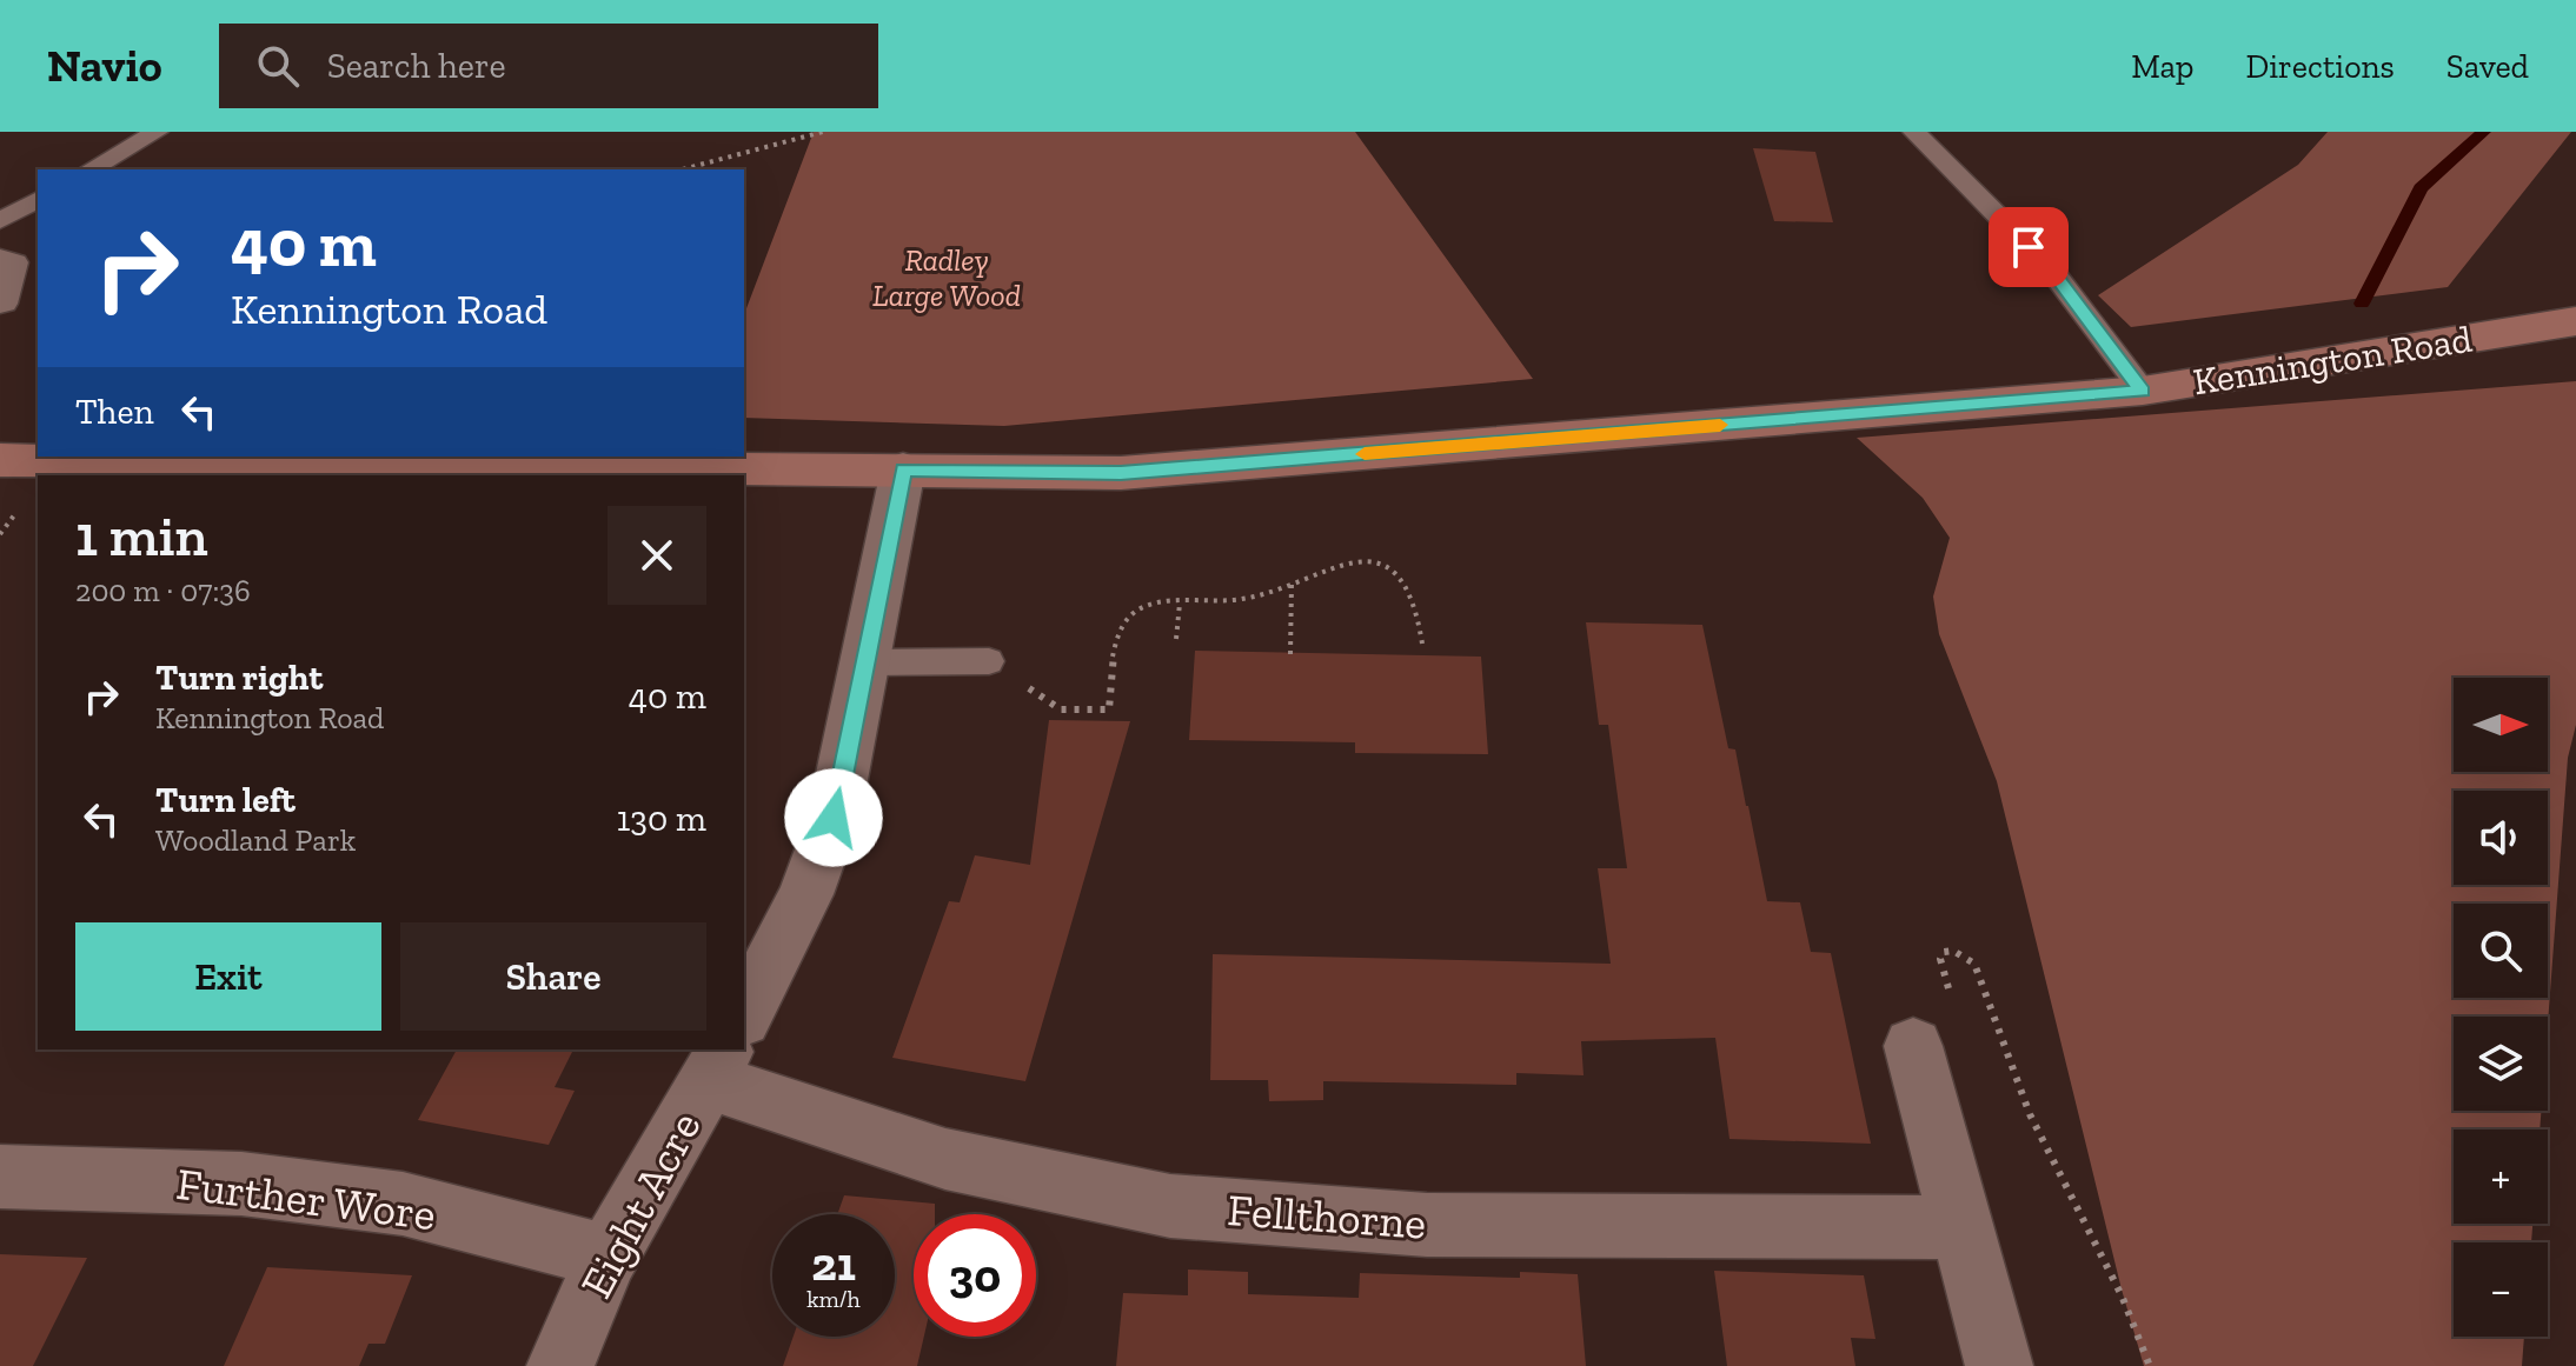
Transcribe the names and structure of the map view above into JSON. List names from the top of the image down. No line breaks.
{"streets":{"street":["Kennington Road","Further Wore","Eight Acre","Fellthorne"]},"crossings":[["Further Wore","Eight Acre"],["Eight Acre","Fellthorne"]],"parks":["Radley Large Wood"],"north":"right","page":{"header":"Navio","search":"Search here","nav":["Map","Directions","Saved"],"turn":["40 m","Kennington Road"],"then":"Then","heading":["1 min","200 m · 07:36"],"list":[{"name":"Turn right","note":"Kennington Road","value":"40 m"},{"name":"Turn left","note":"Woodland Park","value":"130 m"}],"map_buttons":["+","−"],"buttons":["Exit","Share"],"speed":"21 km/h","limit":"30"}}
